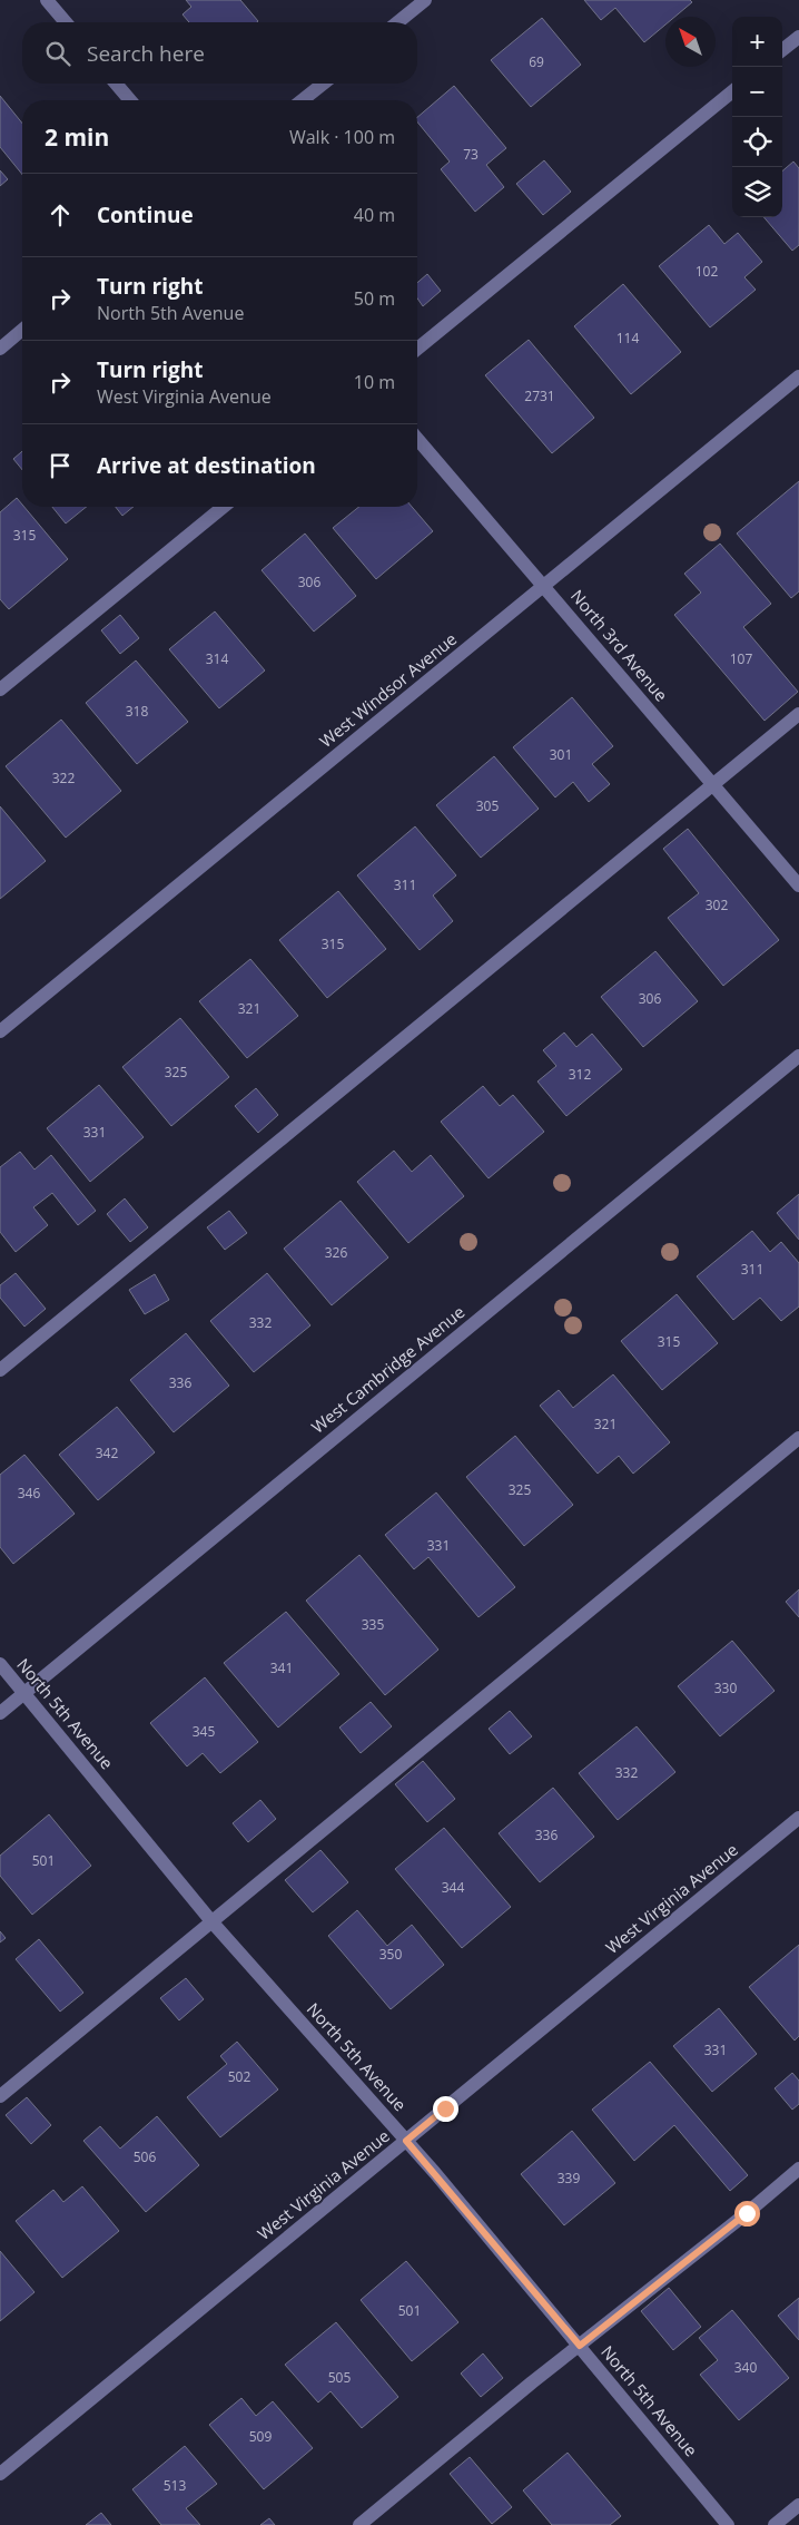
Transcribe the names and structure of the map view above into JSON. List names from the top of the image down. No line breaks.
{"streets":{"street":["North 3rd Avenue","West Windsor Avenue","West Cambridge Avenue","North 5th Avenue","West Virginia Avenue"]},"crossings":[["North 3rd Avenue","West Windsor Avenue"],["West Cambridge Avenue","North 5th Avenue"],["North 5th Avenue","West Virginia Avenue"]],"house_numbers":["69","73","102","114","2731","315","306","314","107","318","301","322","305","311","302","315","306","321","325","312","331","326","311","332","315","336","321","342","325","346","331","335","341","330","345","332","336","501","344","350","331","502","506","339","501","340","505","509","513"],"north":"top left","page":{"map_buttons":["+","−"],"search":"Search here","heading":["2 min","Walk · 100 m"],"list":[["Continue","40 m"],["Turn right","North 5th Avenue","50 m"],["Turn right","West Virginia Avenue","10 m"],"Arrive at destination"]}}
